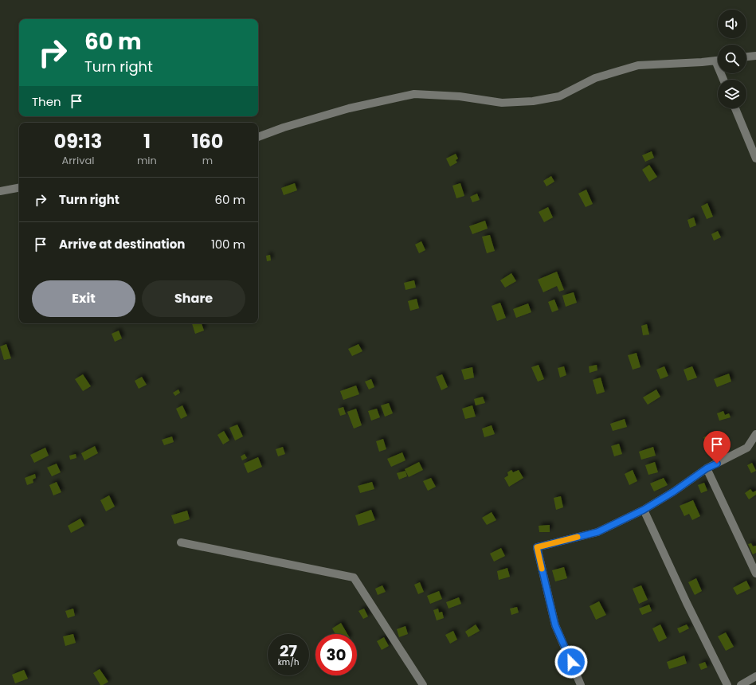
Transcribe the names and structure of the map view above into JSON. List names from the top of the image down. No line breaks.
{"page":{"turn":["60 m","Turn right"],"then":"Then","eta":["09:13","Arrival","1","min","160","m"],"list":[{"name":"Turn right","value":"60 m"},{"name":"Arrive at destination","value":"100 m"}],"buttons":["Exit","Share"],"speed":"27 km/h","limit":"30"}}
